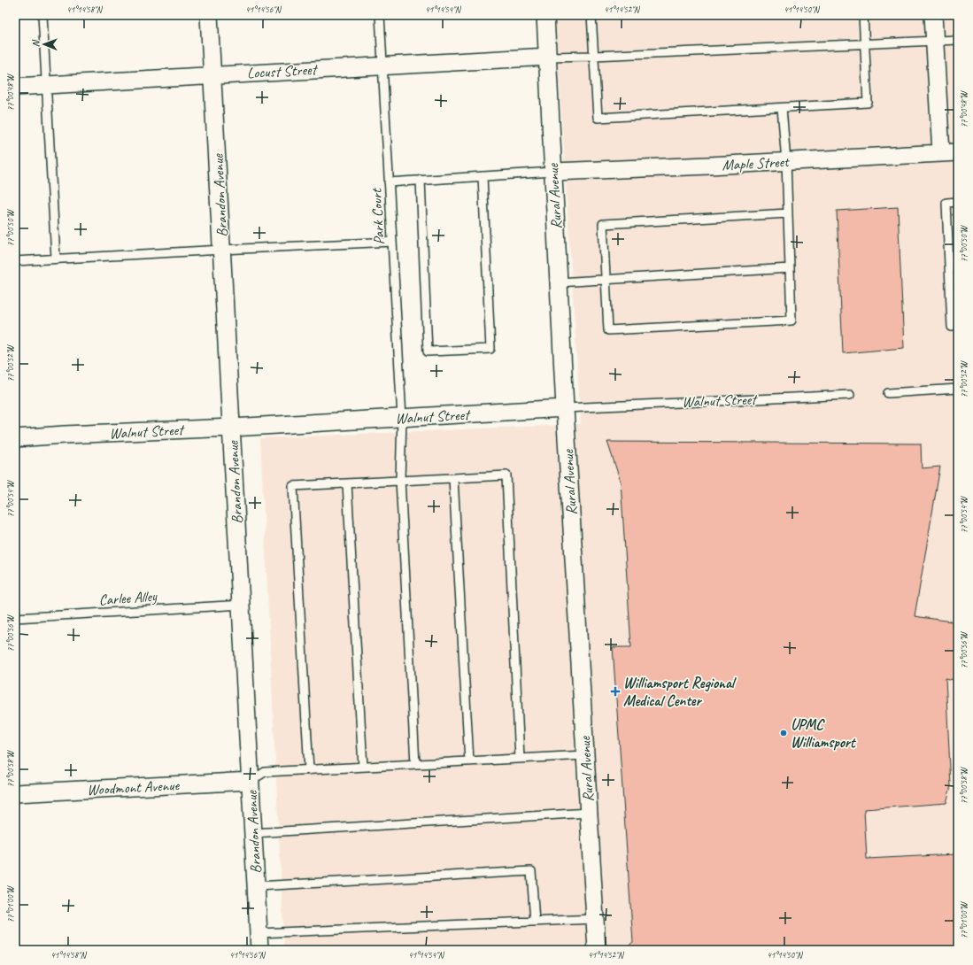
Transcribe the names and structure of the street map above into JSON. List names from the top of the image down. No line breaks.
{"streets":{"street":["Locust Street","Maple Street","Brandon Avenue","Rural Avenue","Walnut Street","Woodmont Avenue"],"lane":["Park Court","Carlee Alley"]},"crossings":[["Locust Street","Brandon Avenue"],["Locust Street","Rural Avenue"],["Locust Street","Park Court"],["Maple Street","Rural Avenue"],["Brandon Avenue","Walnut Street"],["Brandon Avenue","Carlee Alley"],["Brandon Avenue","Woodmont Avenue"],["Rural Avenue","Walnut Street"],["Park Court","Walnut Street"]],"places":{"health":["Williamsport Regional Medical Center"],"other":["UPMC Williamsport"]},"north":"left","coordinates":["41°14'58\"N","41°14'56\"N","41°14'54\"N","41°14'52\"N","41°14'50\"N","77°00'48\"W","77°00'50\"W","77°00'52\"W","77°00'54\"W","77°00'56\"W","77°00'58\"W","77°01'00\"W"]}
